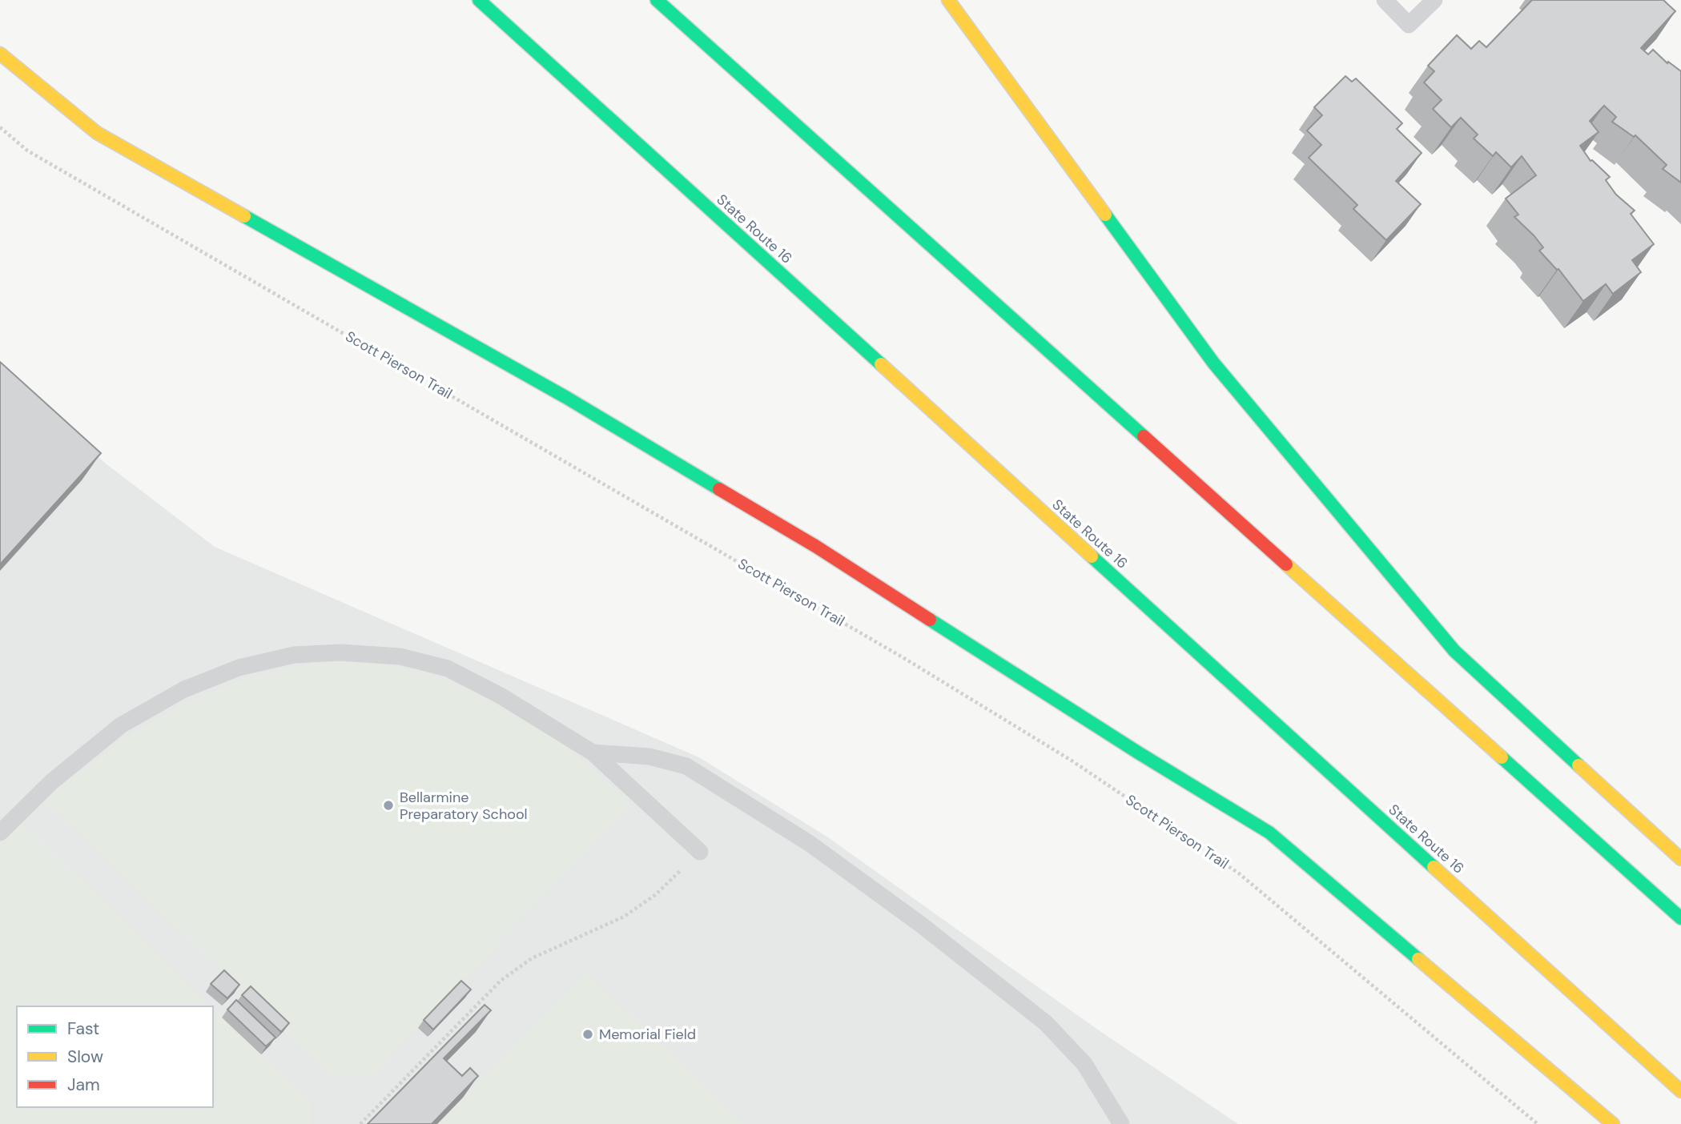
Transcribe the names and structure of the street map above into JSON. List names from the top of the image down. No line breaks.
{"streets":{"highway":["State Route 16"],"path":["Scott Pierson Trail"]},"places":["Bellarmine Preparatory School","Memorial Field"],"legend":["Fast","Slow","Jam"]}
